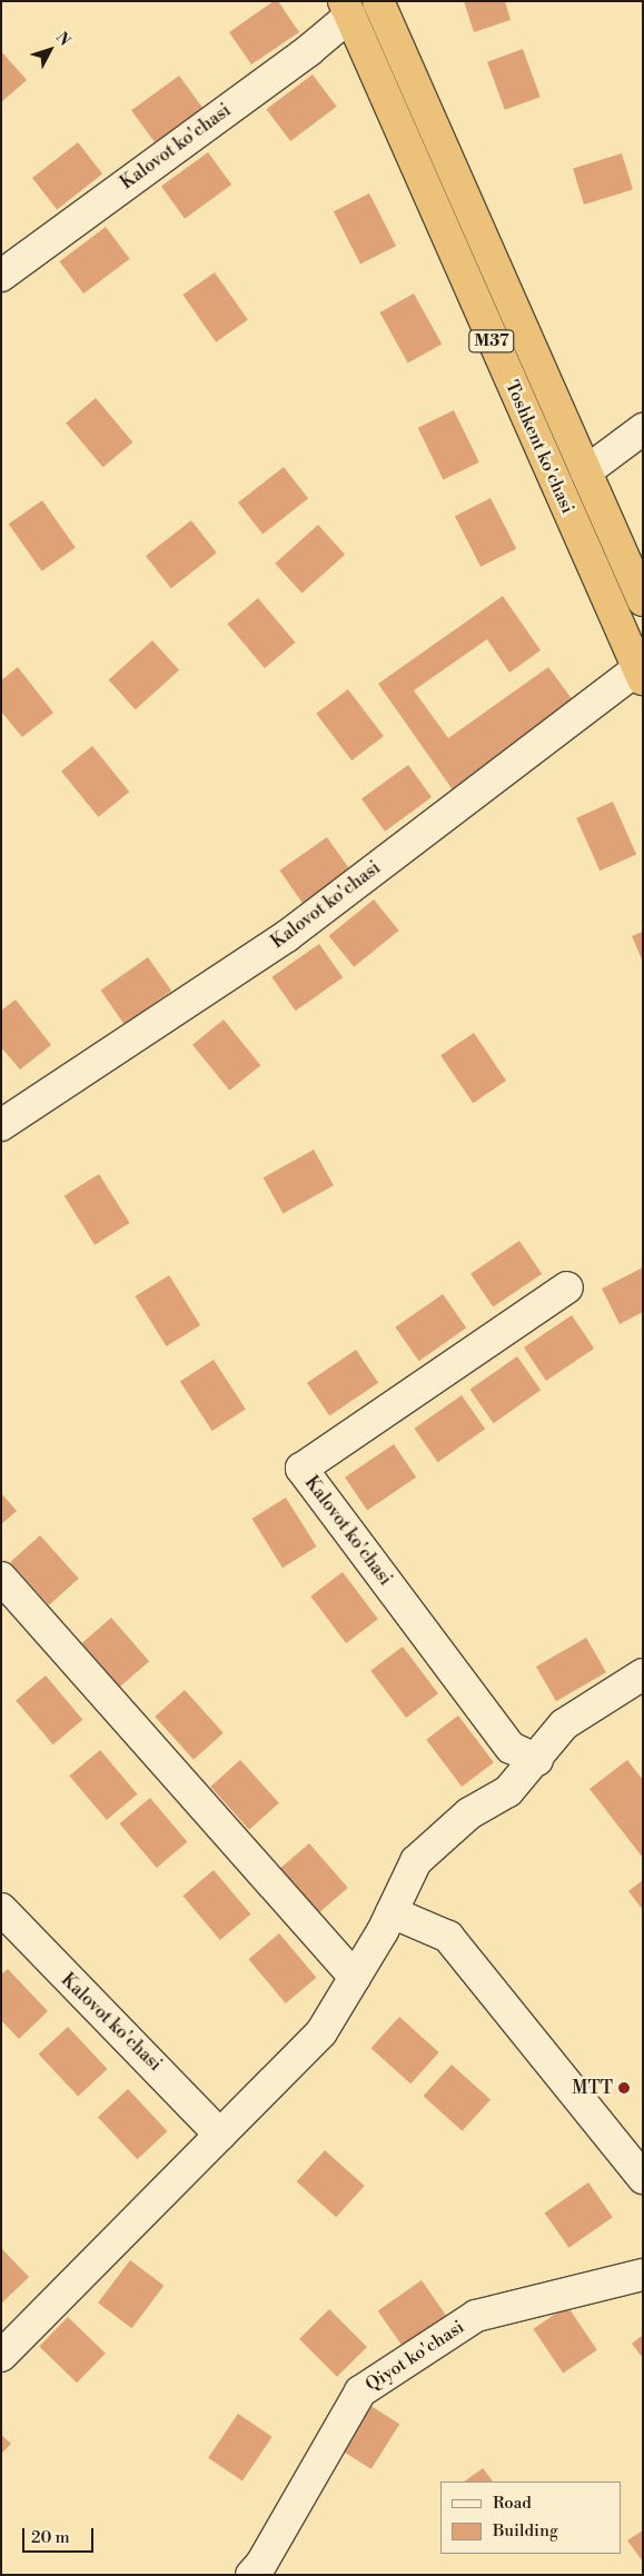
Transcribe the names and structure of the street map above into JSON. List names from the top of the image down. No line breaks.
{"streets":{"highway":["M37","Toshkent ko'chasi"],"street":["Kalovot ko'chasi","Qiyot ko'chasi"]},"crossings":[["Kalovot ko'chasi","Toshkent ko'chasi"]],"places":["MTT"],"legend":["Road","Building"],"scale_bar":"20 m","north":"top right"}
